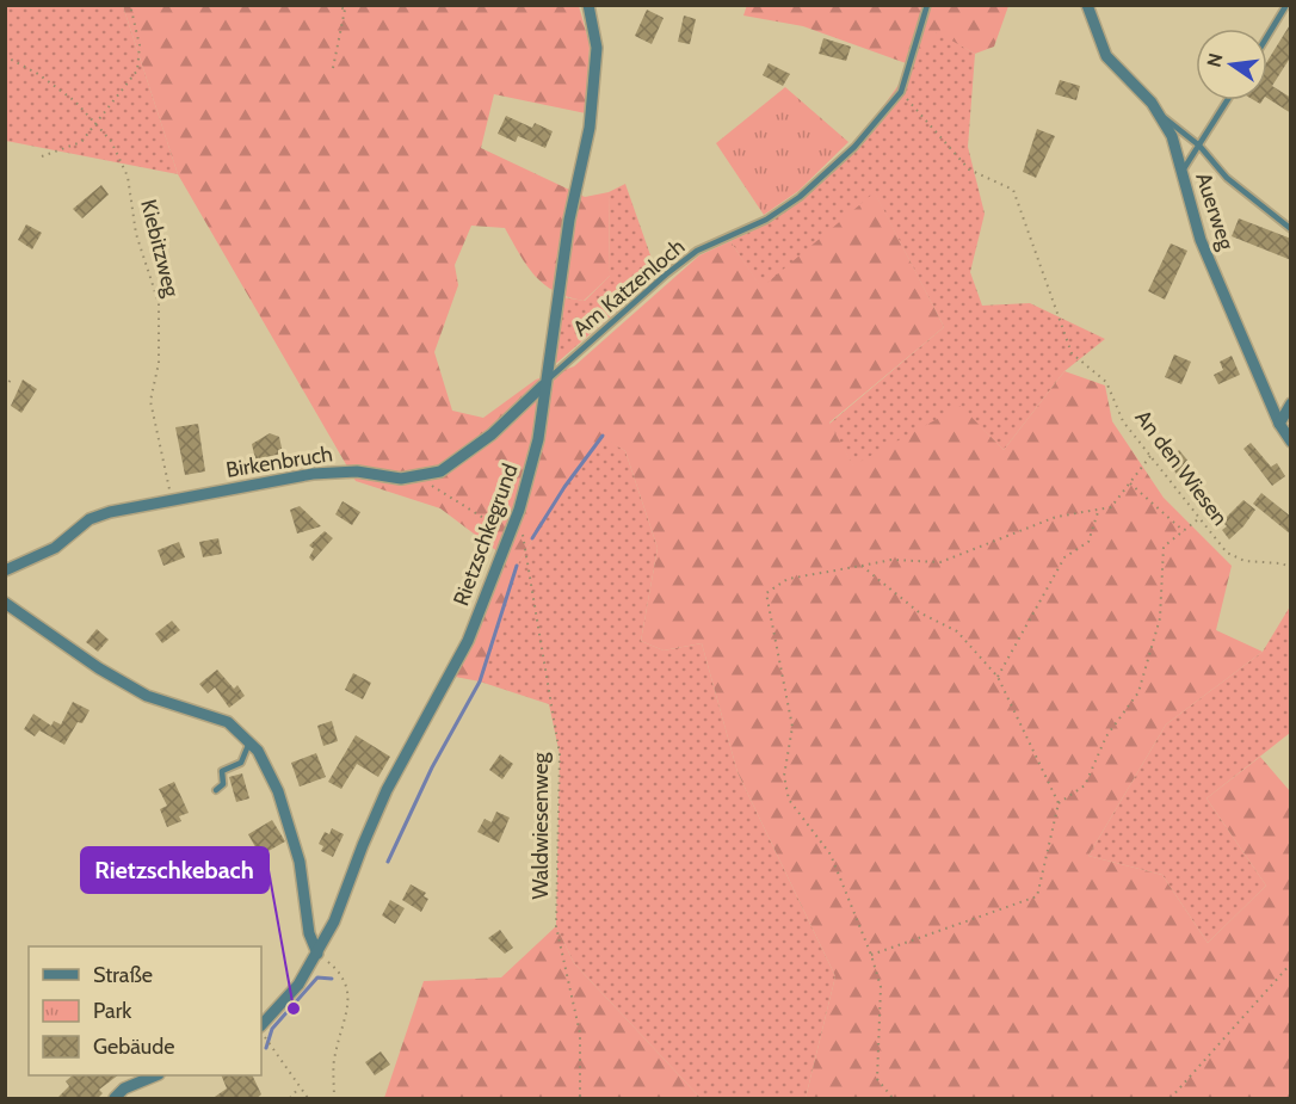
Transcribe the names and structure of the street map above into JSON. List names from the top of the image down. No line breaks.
{"streets":{"street":["Auerweg","Birkenbruch","Rietzschkegrund"],"lane":["Am Katzenloch"],"path":["Kiebitzweg","An den Wiesen","Waldwiesenweg"]},"crossings":[["Kiebitzweg","Birkenbruch"],["Am Katzenloch","Birkenbruch"],["Am Katzenloch","An den Wiesen"],["Am Katzenloch","Rietzschkegrund"],["Birkenbruch","Rietzschkegrund"],["Rietzschkegrund","Waldwiesenweg"]],"places":["Rietzschkebach"],"legend":["Straße","Park","Gebäude"],"north":"left"}
